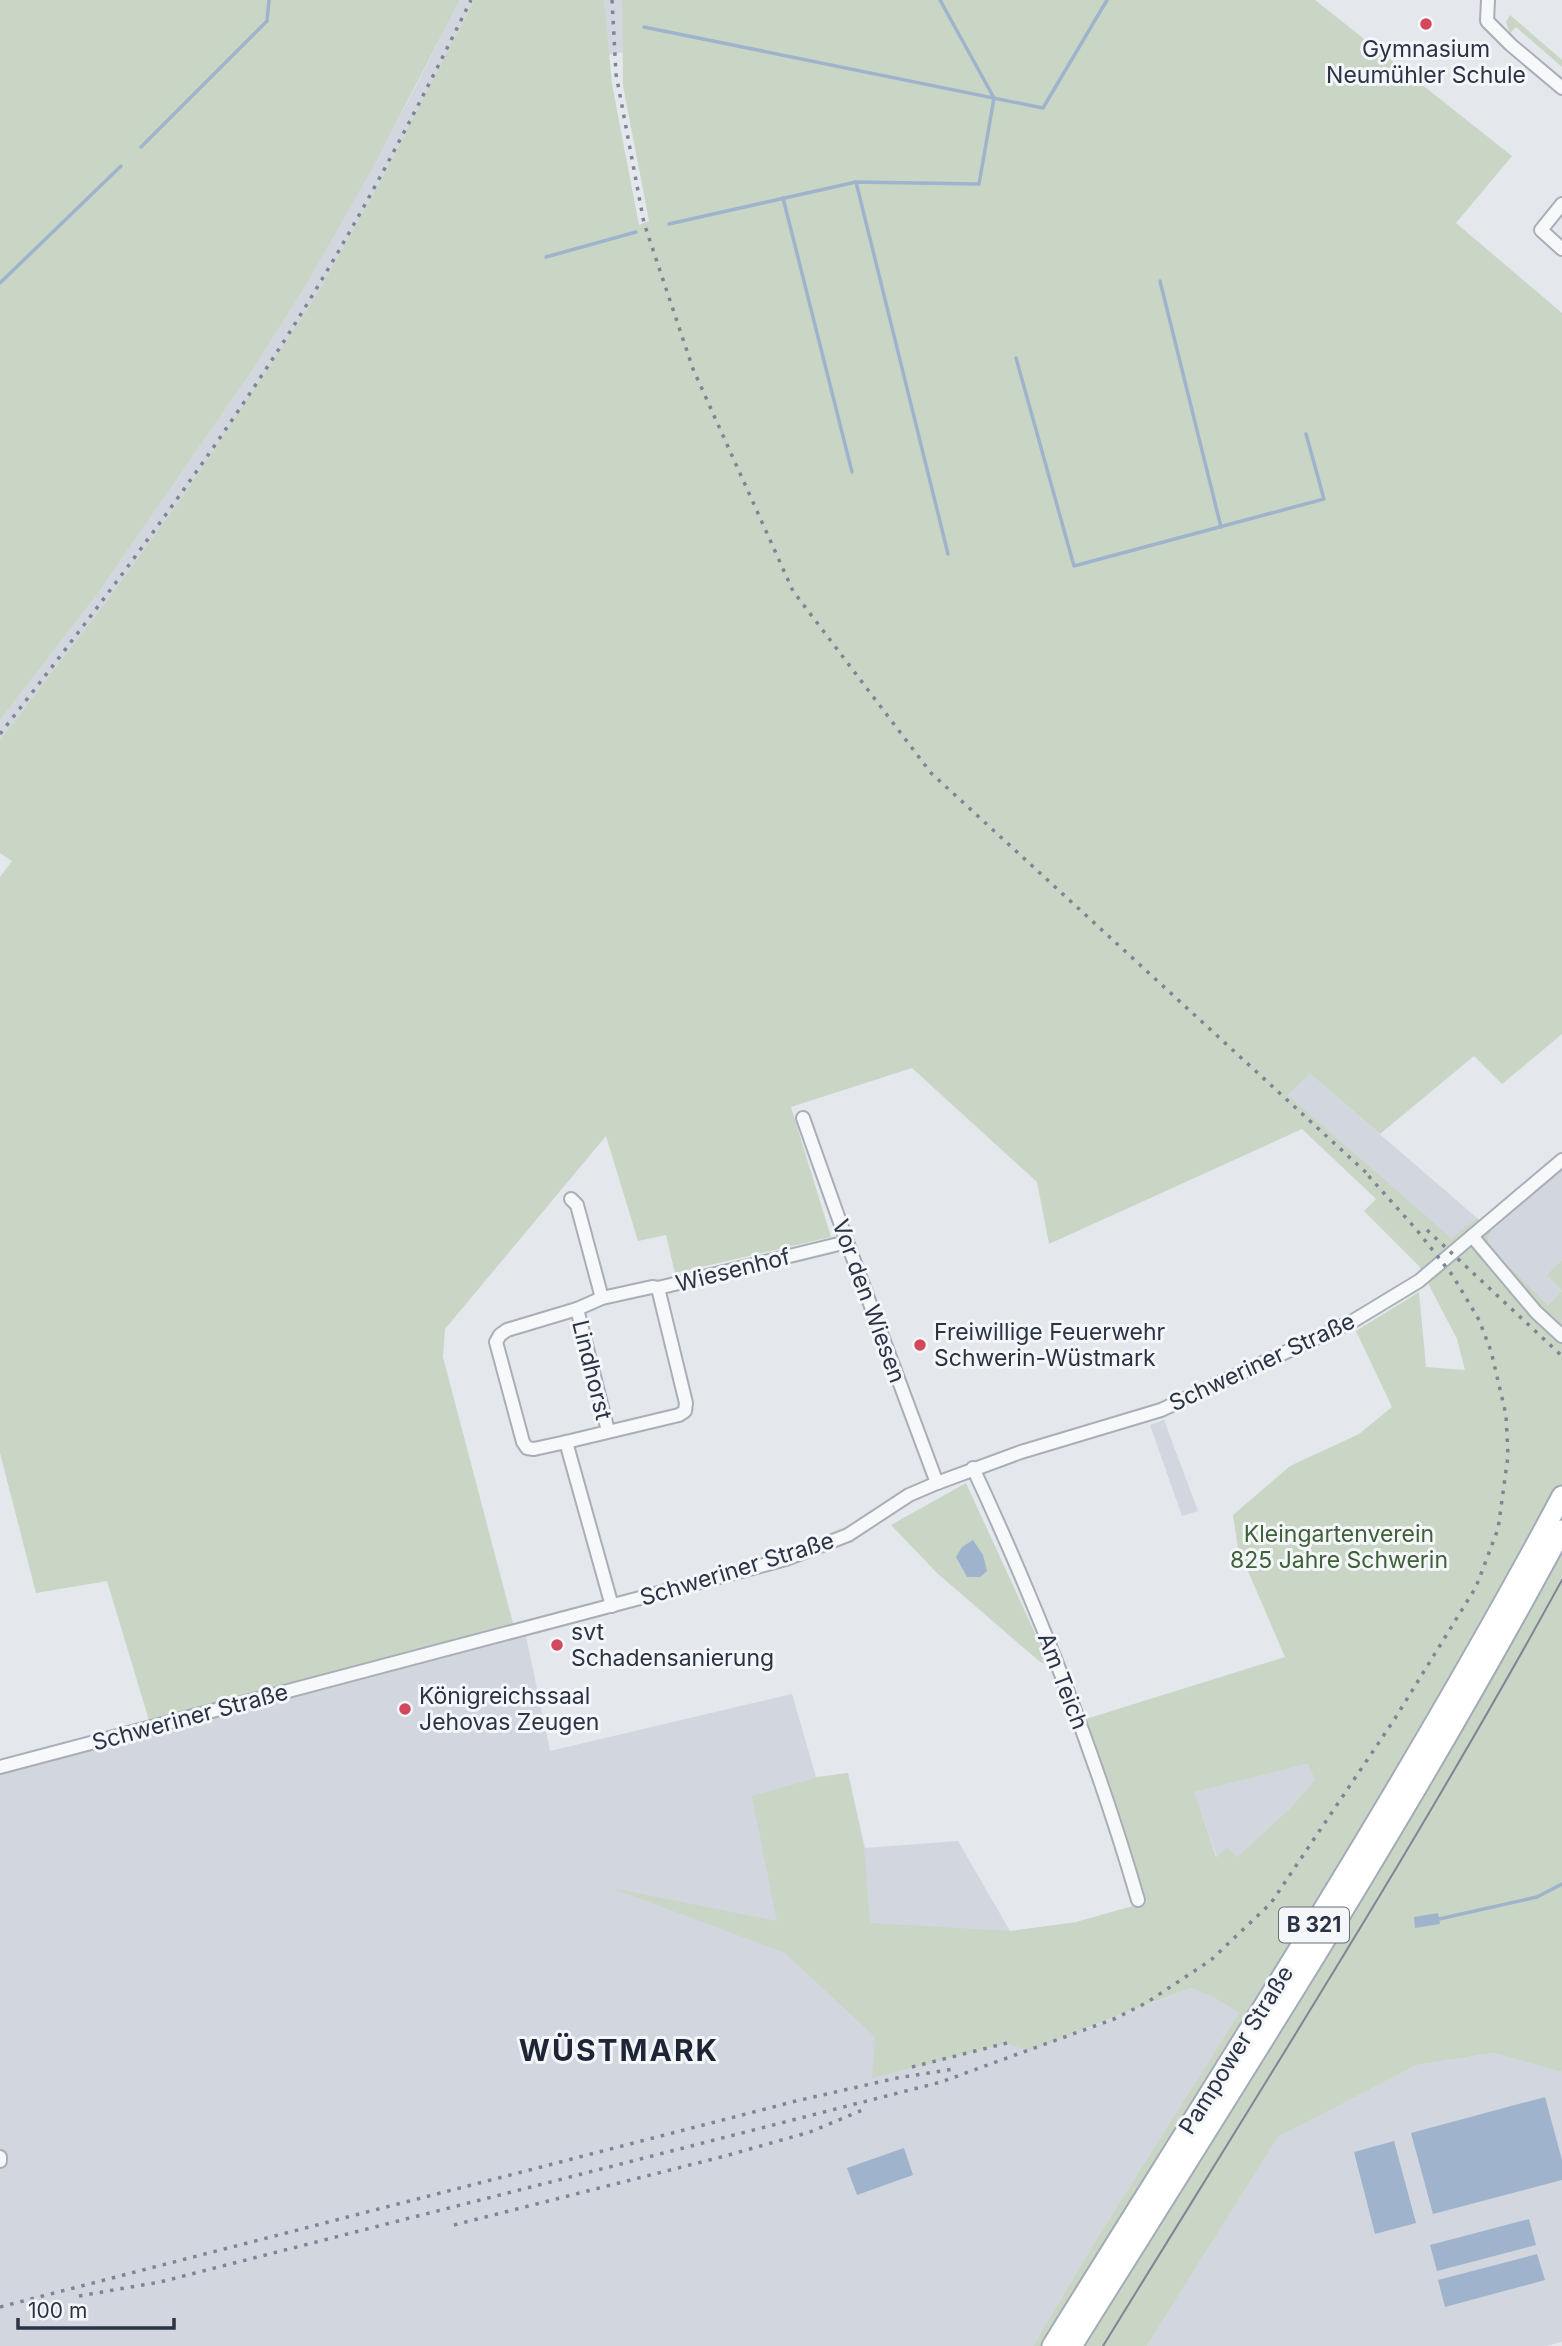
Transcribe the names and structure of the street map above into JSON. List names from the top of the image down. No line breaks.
{"streets":{"main road":["B 321","Pampower Straße"],"street":["Wiesenhof","Vor den Wiesen","Schweriner Straße","Lindhorst","Am Teich"]},"crossings":[["Wiesenhof","Vor den Wiesen"],["Wiesenhof","Lindhorst"],["Vor den Wiesen","Schweriner Straße"],["Schweriner Straße","Am Teich"]],"districts":["WÜSTMARK"],"parks":["Kleingartenverein 825 Jahre Schwerin"],"places":["Gymnasium Neumühler Schule","Freiwillige Feuerwehr Schwerin-Wüstmark","svt Schadensanierung","Königreichssaal Jehovas Zeugen"],"scale_bar":"100 m"}
